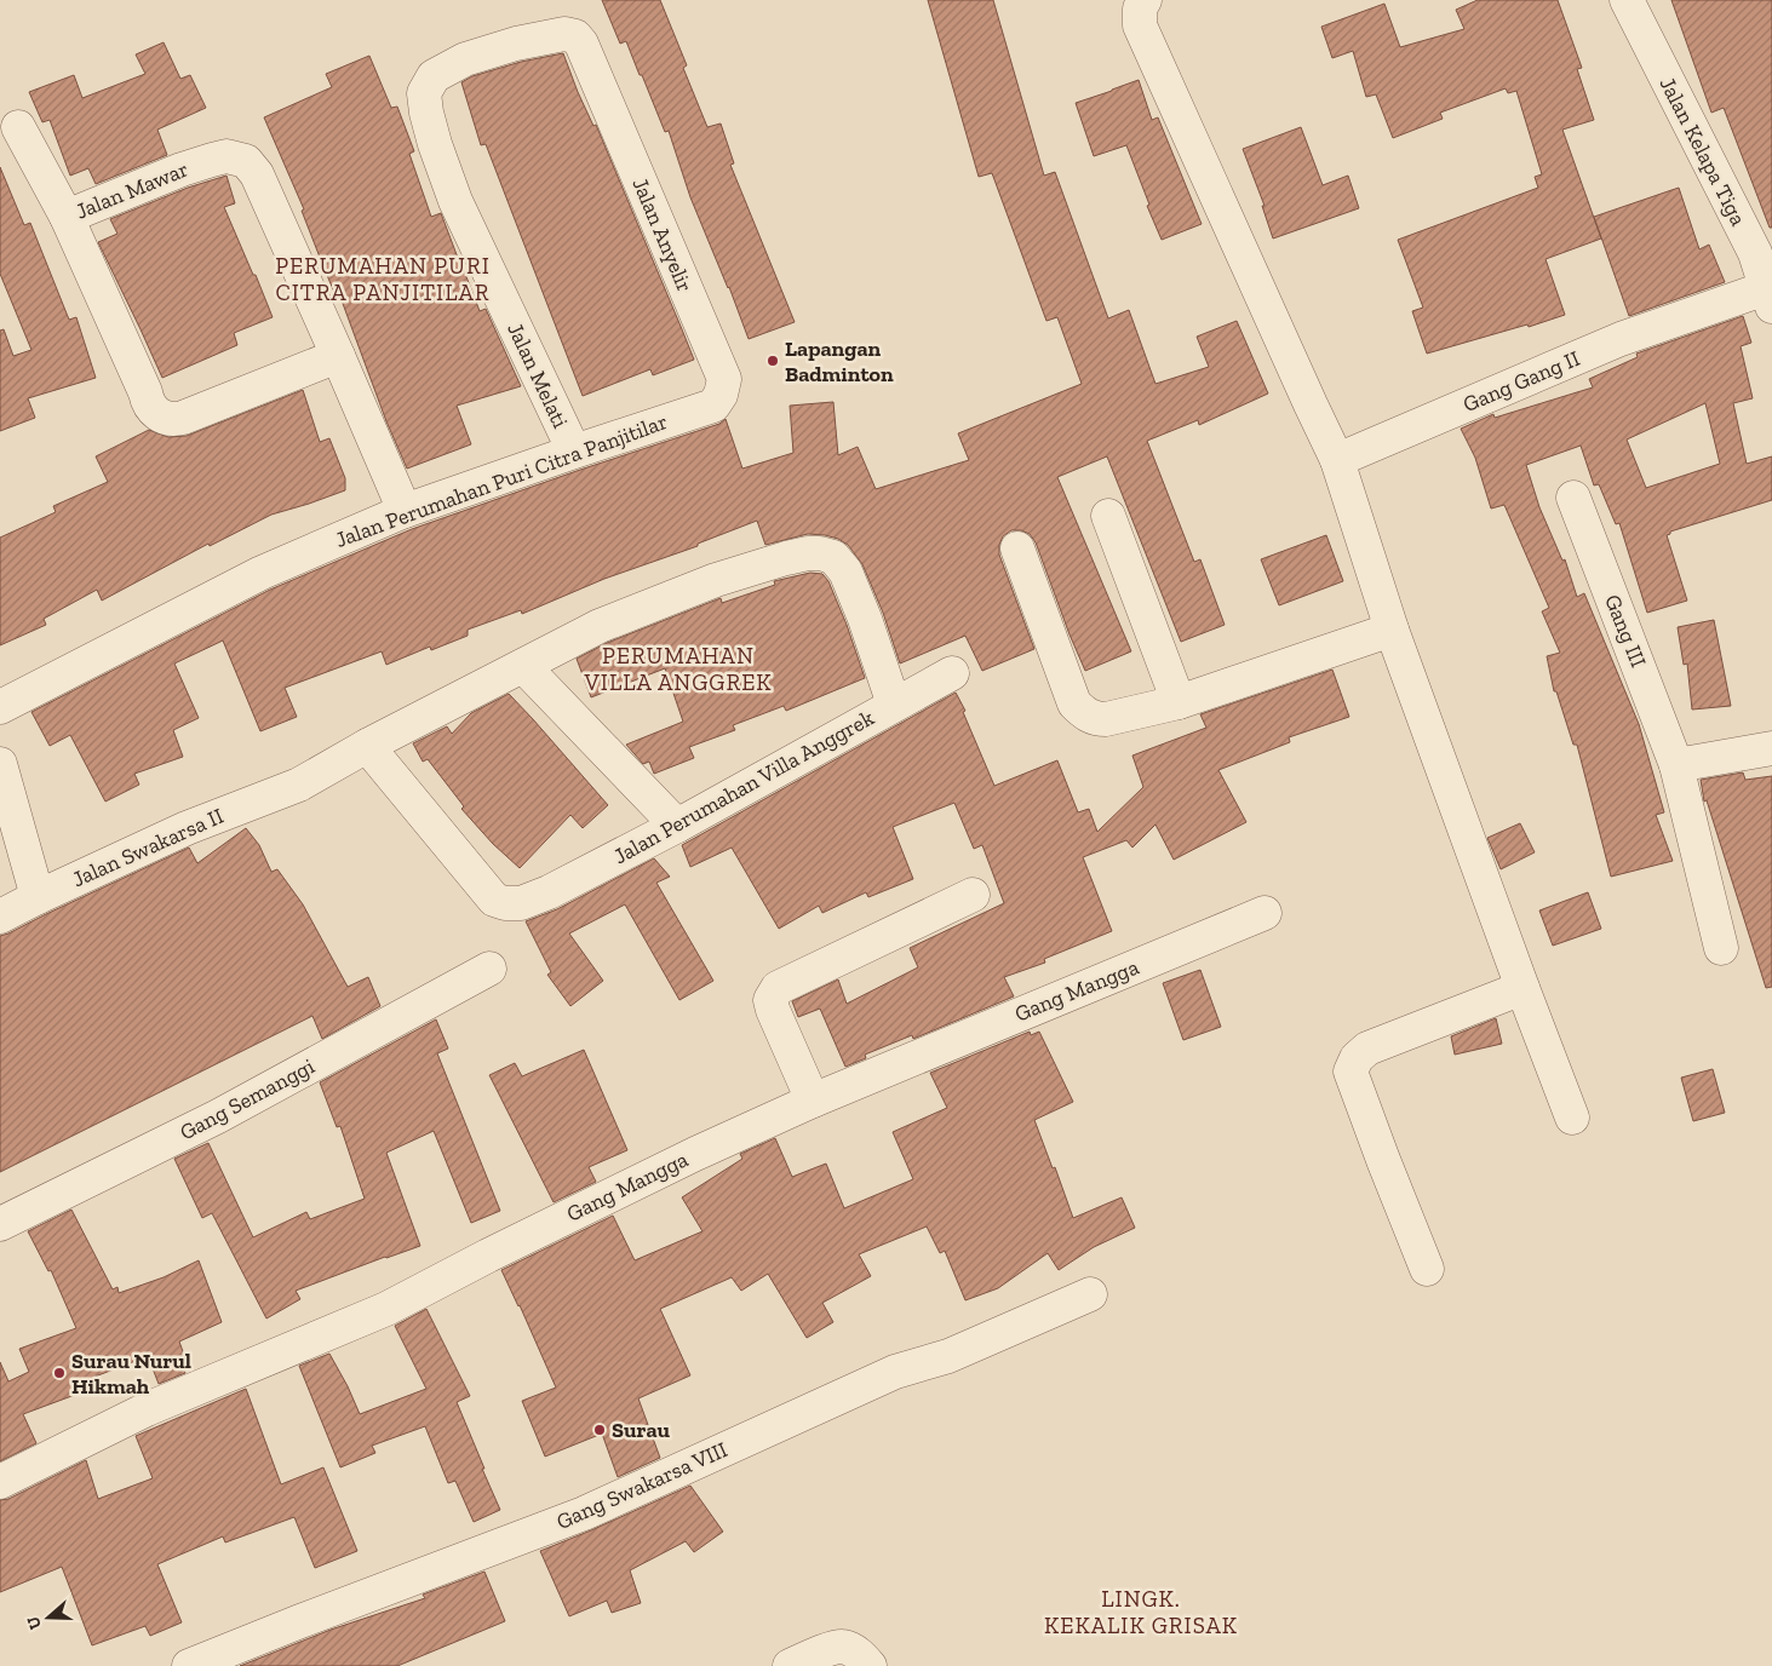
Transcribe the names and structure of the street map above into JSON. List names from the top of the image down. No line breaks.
{"streets":{"street":["Jalan Kelapa Tiga","Jalan Mawar","Jalan Anyelir","Jalan Melati","Gang Gang II","Jalan Perumahan Puri Citra Panjitilar","Gang III","Jalan Perumahan Villa Anggrek","Jalan Swakarsa II","Gang Mangga","Gang Semanggi","Gang Swakarsa VIII"]},"crossings":[["Jalan Kelapa Tiga","Gang Gang II"],["Jalan Mawar","Jalan Perumahan Puri Citra Panjitilar"],["Jalan Anyelir","Jalan Melati"],["Jalan Anyelir","Jalan Perumahan Puri Citra Panjitilar"],["Jalan Melati","Jalan Perumahan Puri Citra Panjitilar"],["Jalan Perumahan Villa Anggrek","Jalan Swakarsa II"]],"districts":["PERUMAHAN PURI CITRA PANJITILAR","PERUMAHAN VILLA ANGGREK","LINGK. KEKALIK GRISAK"],"places":["Lapangan Badminton","Surau Nurul Hikmah","Surau"],"north":"left"}
